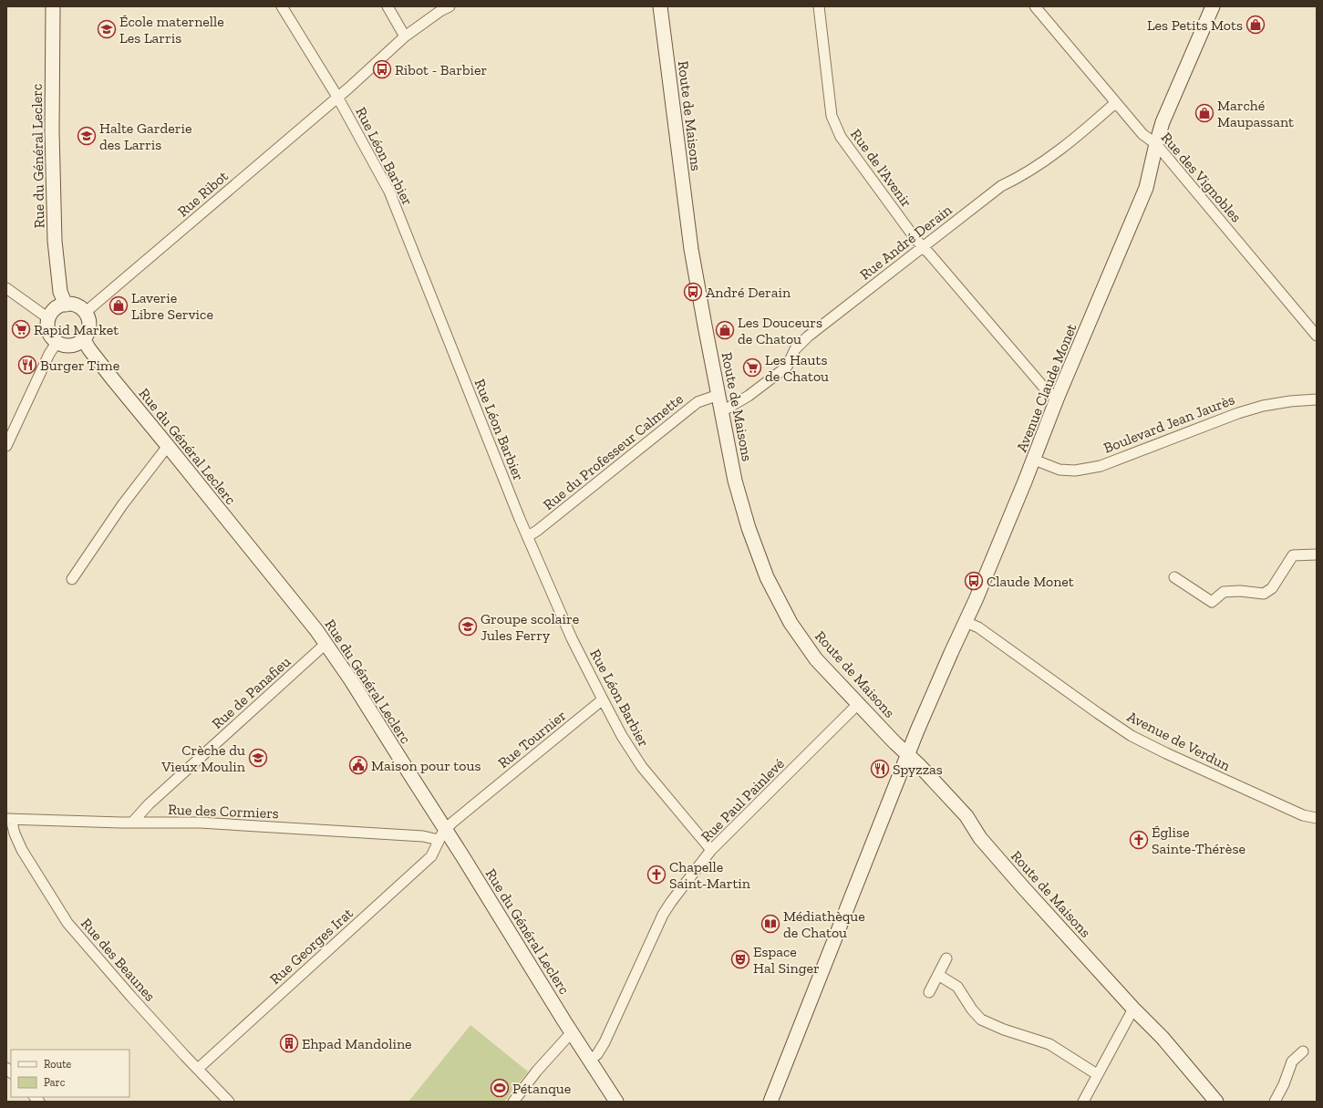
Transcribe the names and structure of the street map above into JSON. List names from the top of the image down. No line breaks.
{"streets":{"street":["Route de Maisons","Rue du Général Leclerc","Rue Léon Barbier","Rue de l'Avenir","Rue des Vignobles","Rue Ribot","Rue André Derain","Avenue Claude Monet","Boulevard Jean Jaurès","Rue du Professeur Calmette","Rue de Panafieu","Rue Tournier","Avenue de Verdun","Rue Paul Painlevé","Rue des Cormiers","Rue Georges Irat","Rue des Beaunes"]},"crossings":[["Route de Maisons","Rue André Derain"],["Route de Maisons","Rue du Professeur Calmette"],["Route de Maisons","Rue Paul Painlevé"],["Rue du Général Leclerc","Rue Ribot"],["Rue du Général Leclerc","Rue de Panafieu"],["Rue du Général Leclerc","Rue Tournier"],["Rue du Général Leclerc","Rue Paul Painlevé"],["Rue du Général Leclerc","Rue des Cormiers"],["Rue du Général Leclerc","Rue Georges Irat"],["Rue Léon Barbier","Rue Ribot"],["Rue Léon Barbier","Rue du Professeur Calmette"],["Rue Léon Barbier","Rue Tournier"],["Rue Léon Barbier","Rue Paul Painlevé"],["Rue de l'Avenir","Rue André Derain"],["Rue de l'Avenir","Avenue Claude Monet"],["Rue des Vignobles","Rue André Derain"],["Rue des Vignobles","Avenue Claude Monet"],["Avenue Claude Monet","Boulevard Jean Jaurès"],["Avenue Claude Monet","Avenue de Verdun"],["Rue de Panafieu","Rue des Cormiers"],["Rue Tournier","Rue des Cormiers"],["Rue Tournier","Rue Georges Irat"],["Rue des Cormiers","Rue Georges Irat"],["Rue des Cormiers","Rue des Beaunes"],["Rue Georges Irat","Rue des Beaunes"]],"places":{"shop":["Les Petits Mots","Marché Maupassant","Laverie Libre Service","Les Douceurs de Chatou"],"school or university":["École maternelle Les Larris","Halte Garderie des Larris","Groupe scolaire Jules Ferry","Crèche du Vieux Moulin"],"bus stop":["Ribot - Barbier","André Derain","Claude Monet"],"supermarket":["Rapid Market","Les Hauts de Chatou"],"restaurant":["Burger Time","Spyzzas"],"public building":["Maison pour tous"],"church":["Église Sainte-Thérèse","Chapelle Saint-Martin"],"library":["Médiathèque de Chatou"],"theatre":["Espace Hal Singer"],"building":["Ehpad Mandoline"],"sports":["Pétanque"]},"legend":["Route","Parc"]}
